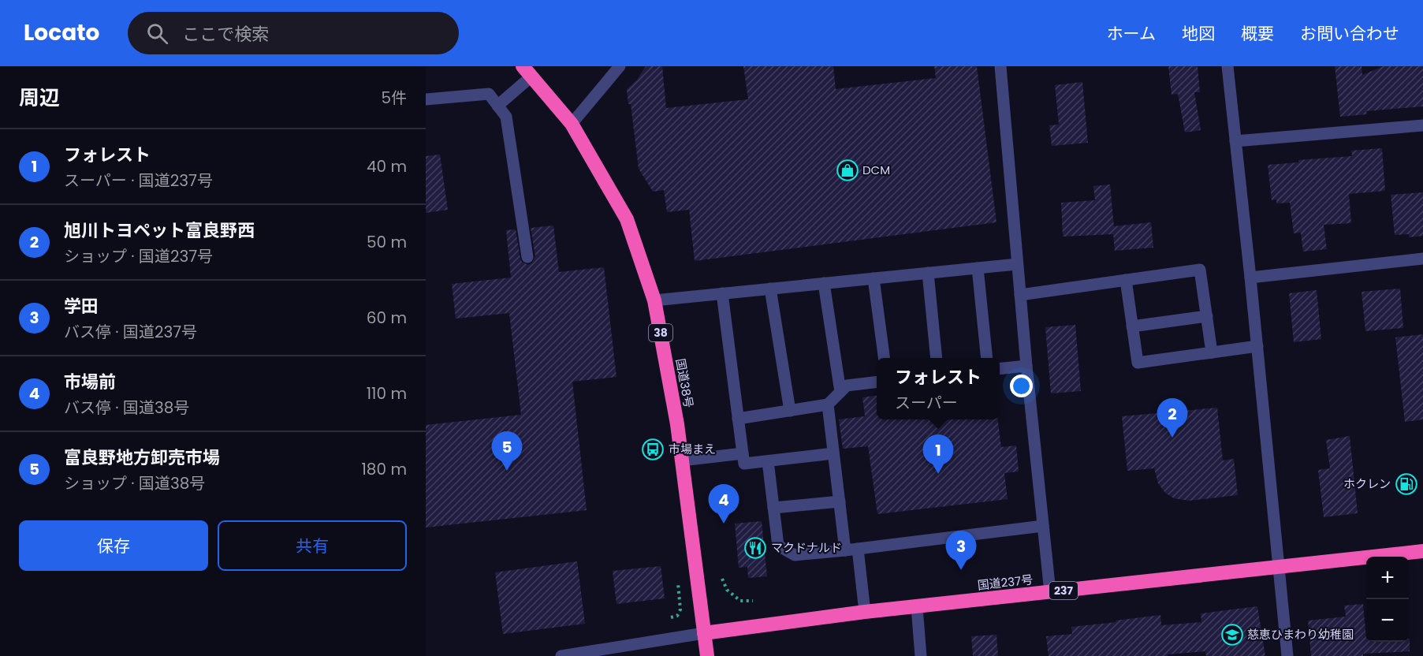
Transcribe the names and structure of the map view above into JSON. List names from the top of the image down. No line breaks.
{"streets":{"highway":["38","国道38号","国道237号","237"]},"crossings":[["国道38号","国道237号"]],"places":{"shop":["DCM"],"bus stop":["市場まえ"],"fuel station":["ホクレン"],"restaurant":["マクドナルド"],"school or university":["慈恵ひまわり幼稚園"]},"page":{"header":"Locato","search":"ここで検索","nav":["ホーム","地図","概要","お問い合わせ"],"heading":["周辺","5件"],"list":[{"mark":"1","name":"フォレスト","note":"スーパー · 国道237号","value":"40 m"},{"mark":"2","name":"旭川トヨペット富良野西","note":"ショップ · 国道237号","value":"50 m"},{"mark":"3","name":"学田","note":"バス停 · 国道237号","value":"60 m"},{"mark":"4","name":"市場前","note":"バス停 · 国道38号","value":"110 m"},{"mark":"5","name":"富良野地方卸売市場","note":"ショップ · 国道38号","value":"180 m"}],"popup":["フォレスト","スーパー"],"pins":["2","5","1","4","3"],"buttons":["保存","共有"],"map_buttons":["+","−"]}}
